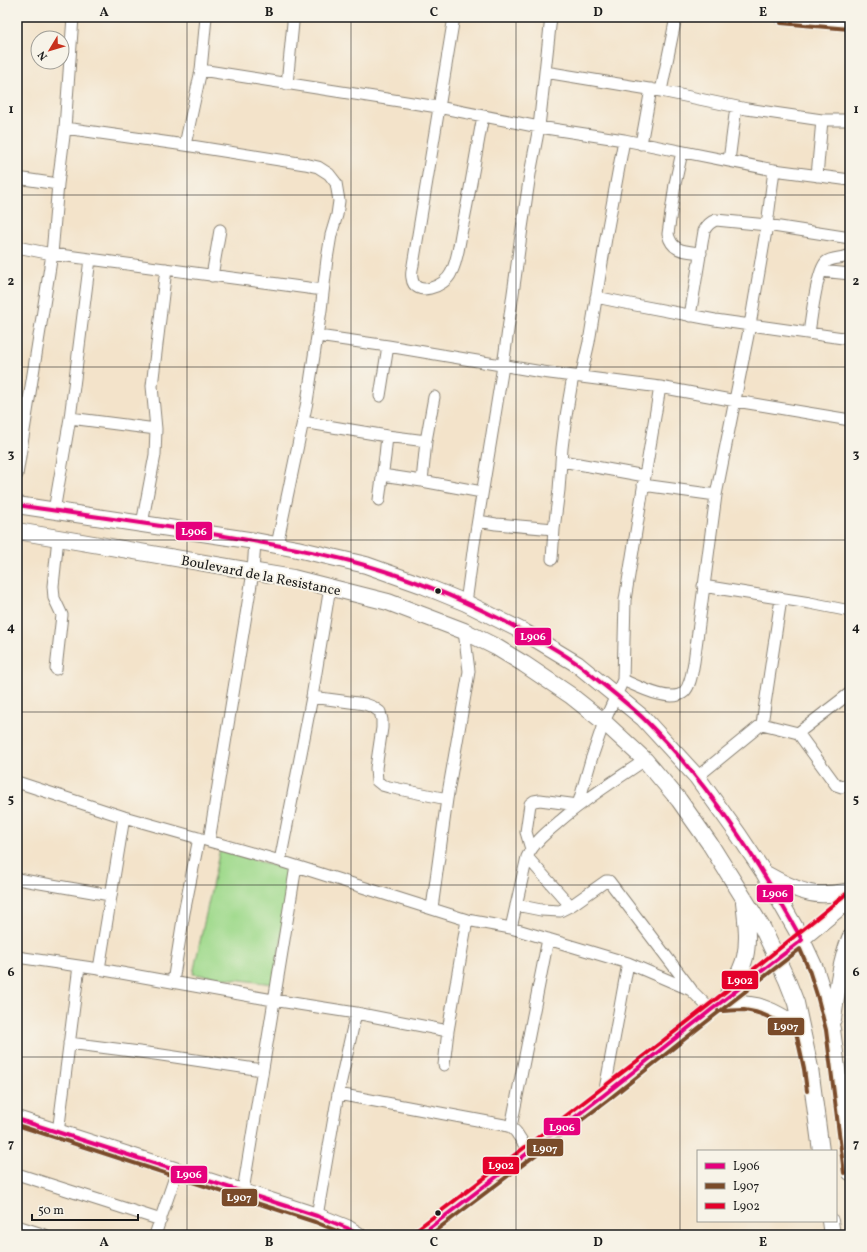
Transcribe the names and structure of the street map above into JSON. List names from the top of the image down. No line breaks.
{"streets":{"main road":["Boulevard de la Resistance"]},"lines":["transit line L907","transit line L906","transit line L902"],"legend":["L906","L907","L902"],"scale_bar":"50 m","north":"bottom left","grid":{"columns":["A","B","C","D","E"],"rows":["1","2","3","4","5","6","7"]}}
